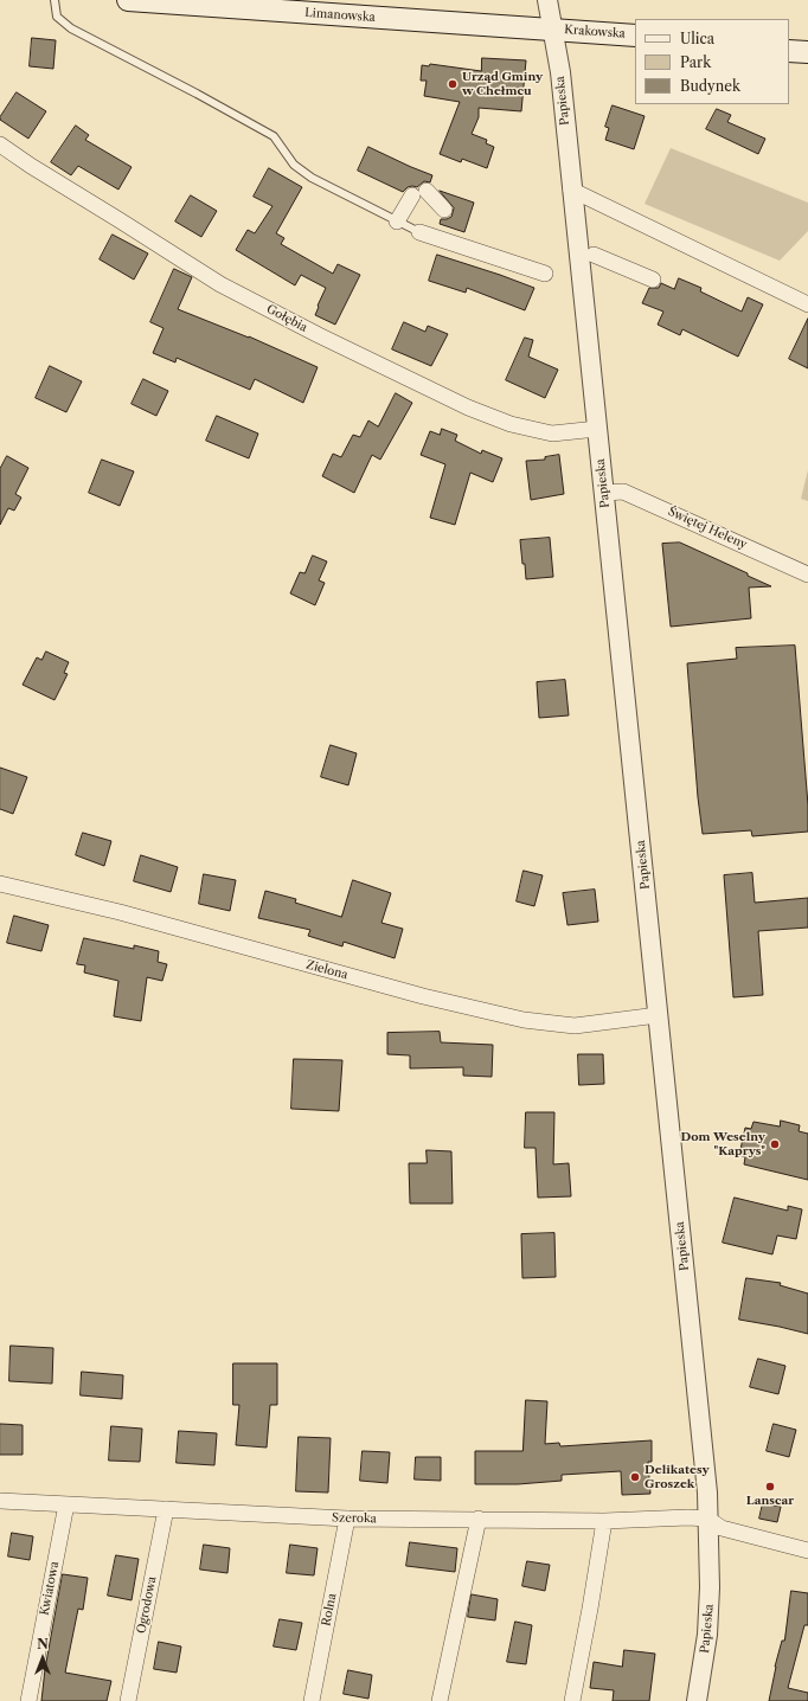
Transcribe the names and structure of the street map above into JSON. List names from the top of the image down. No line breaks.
{"streets":{"main road":["Limanowska","Krakowska"],"street":["Papieska","Gołębia","Świętej Heleny","Zielona","Szeroka","Kwiatowa","Ogrodowa","Rolna"]},"crossings":[["Limanowska","Krakowska"],["Limanowska","Papieska"],["Krakowska","Papieska"],["Papieska","Gołębia"],["Papieska","Świętej Heleny"],["Papieska","Zielona"],["Papieska","Szeroka"],["Szeroka","Kwiatowa"],["Szeroka","Ogrodowa"],["Szeroka","Rolna"]],"places":["Urząd Gminy w Chełmcu","Dom Weselny \"Kaprys\"","Delikatesy Groszek","Lanscar"],"legend":["Ulica","Park","Budynek"],"north":"top"}
